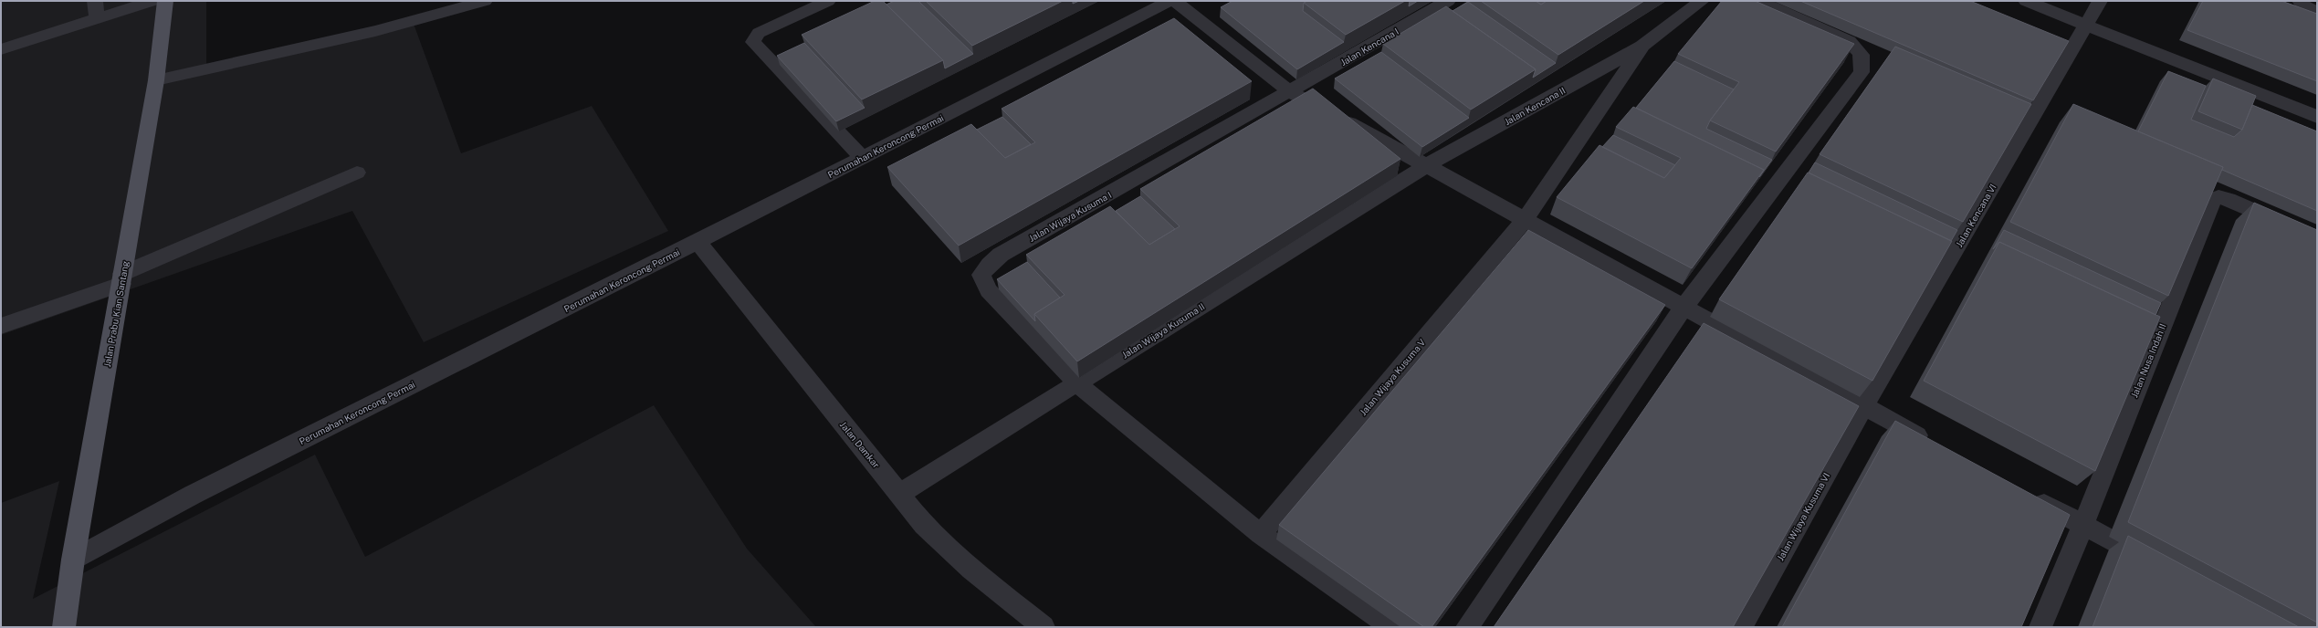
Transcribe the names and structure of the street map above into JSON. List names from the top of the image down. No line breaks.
{"streets":{"main road":["Jalan Prabu Kian Santang"],"street":["Jalan Kencana I","Jalan Kencana II","Perumahan Keroncong Permai","Jalan Kencana VI","Jalan Wijaya Kusuma I","Jalan Wijaya Kusuma II","Jalan Nusa Indah II","Jalan Wijaya Kusuma V","Jalan Damkar","Jalan Wijaya Kusuma VI"]},"crossings":[["Jalan Kencana I","Jalan Wijaya Kusuma I"],["Jalan Kencana II","Jalan Wijaya Kusuma II"],["Jalan Kencana II","Jalan Wijaya Kusuma V"],["Perumahan Keroncong Permai","Jalan Prabu Kian Santang"],["Perumahan Keroncong Permai","Jalan Damkar"],["Jalan Kencana VI","Jalan Wijaya Kusuma VI"],["Jalan Wijaya Kusuma I","Jalan Wijaya Kusuma II"],["Jalan Wijaya Kusuma II","Jalan Damkar"]]}
